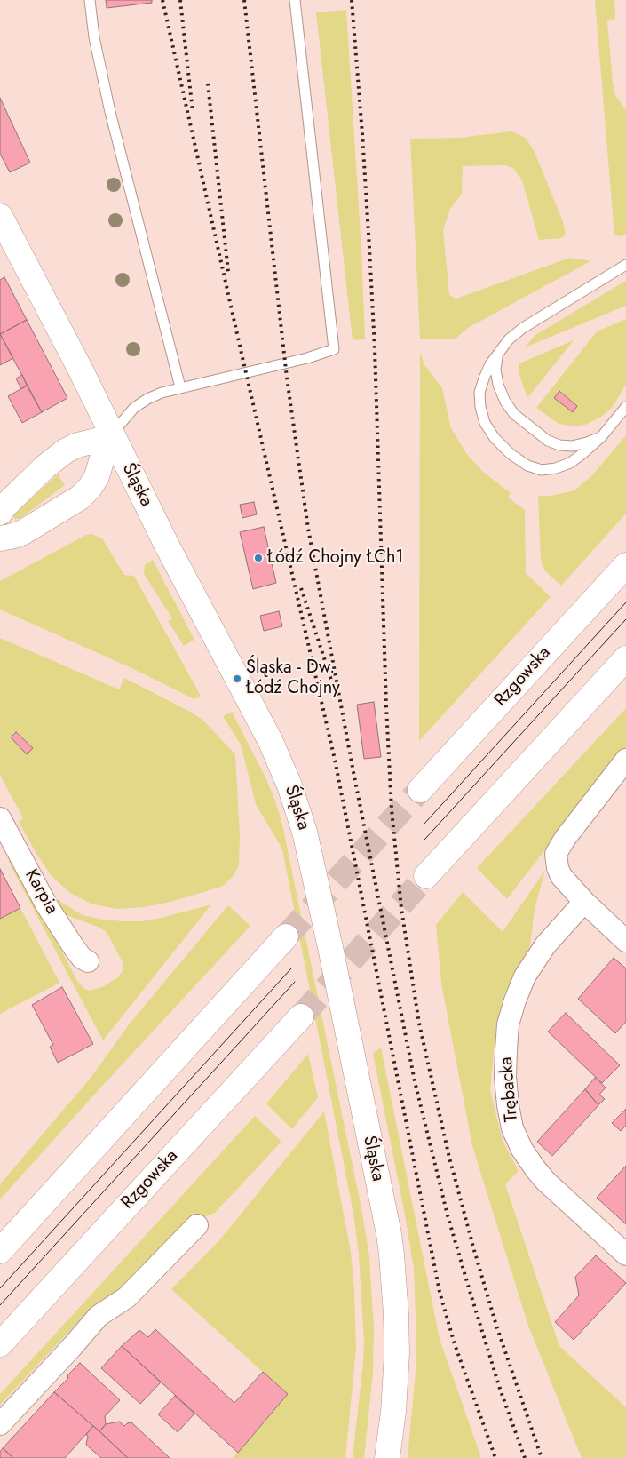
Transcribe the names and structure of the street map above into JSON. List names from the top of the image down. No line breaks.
{"streets":{"street":["Śląska","Rzgowska","Karpia","Trębacka"]},"places":["Łódź Chojny ŁCh1","Śląska - Dw. Łódź Chojny"]}
